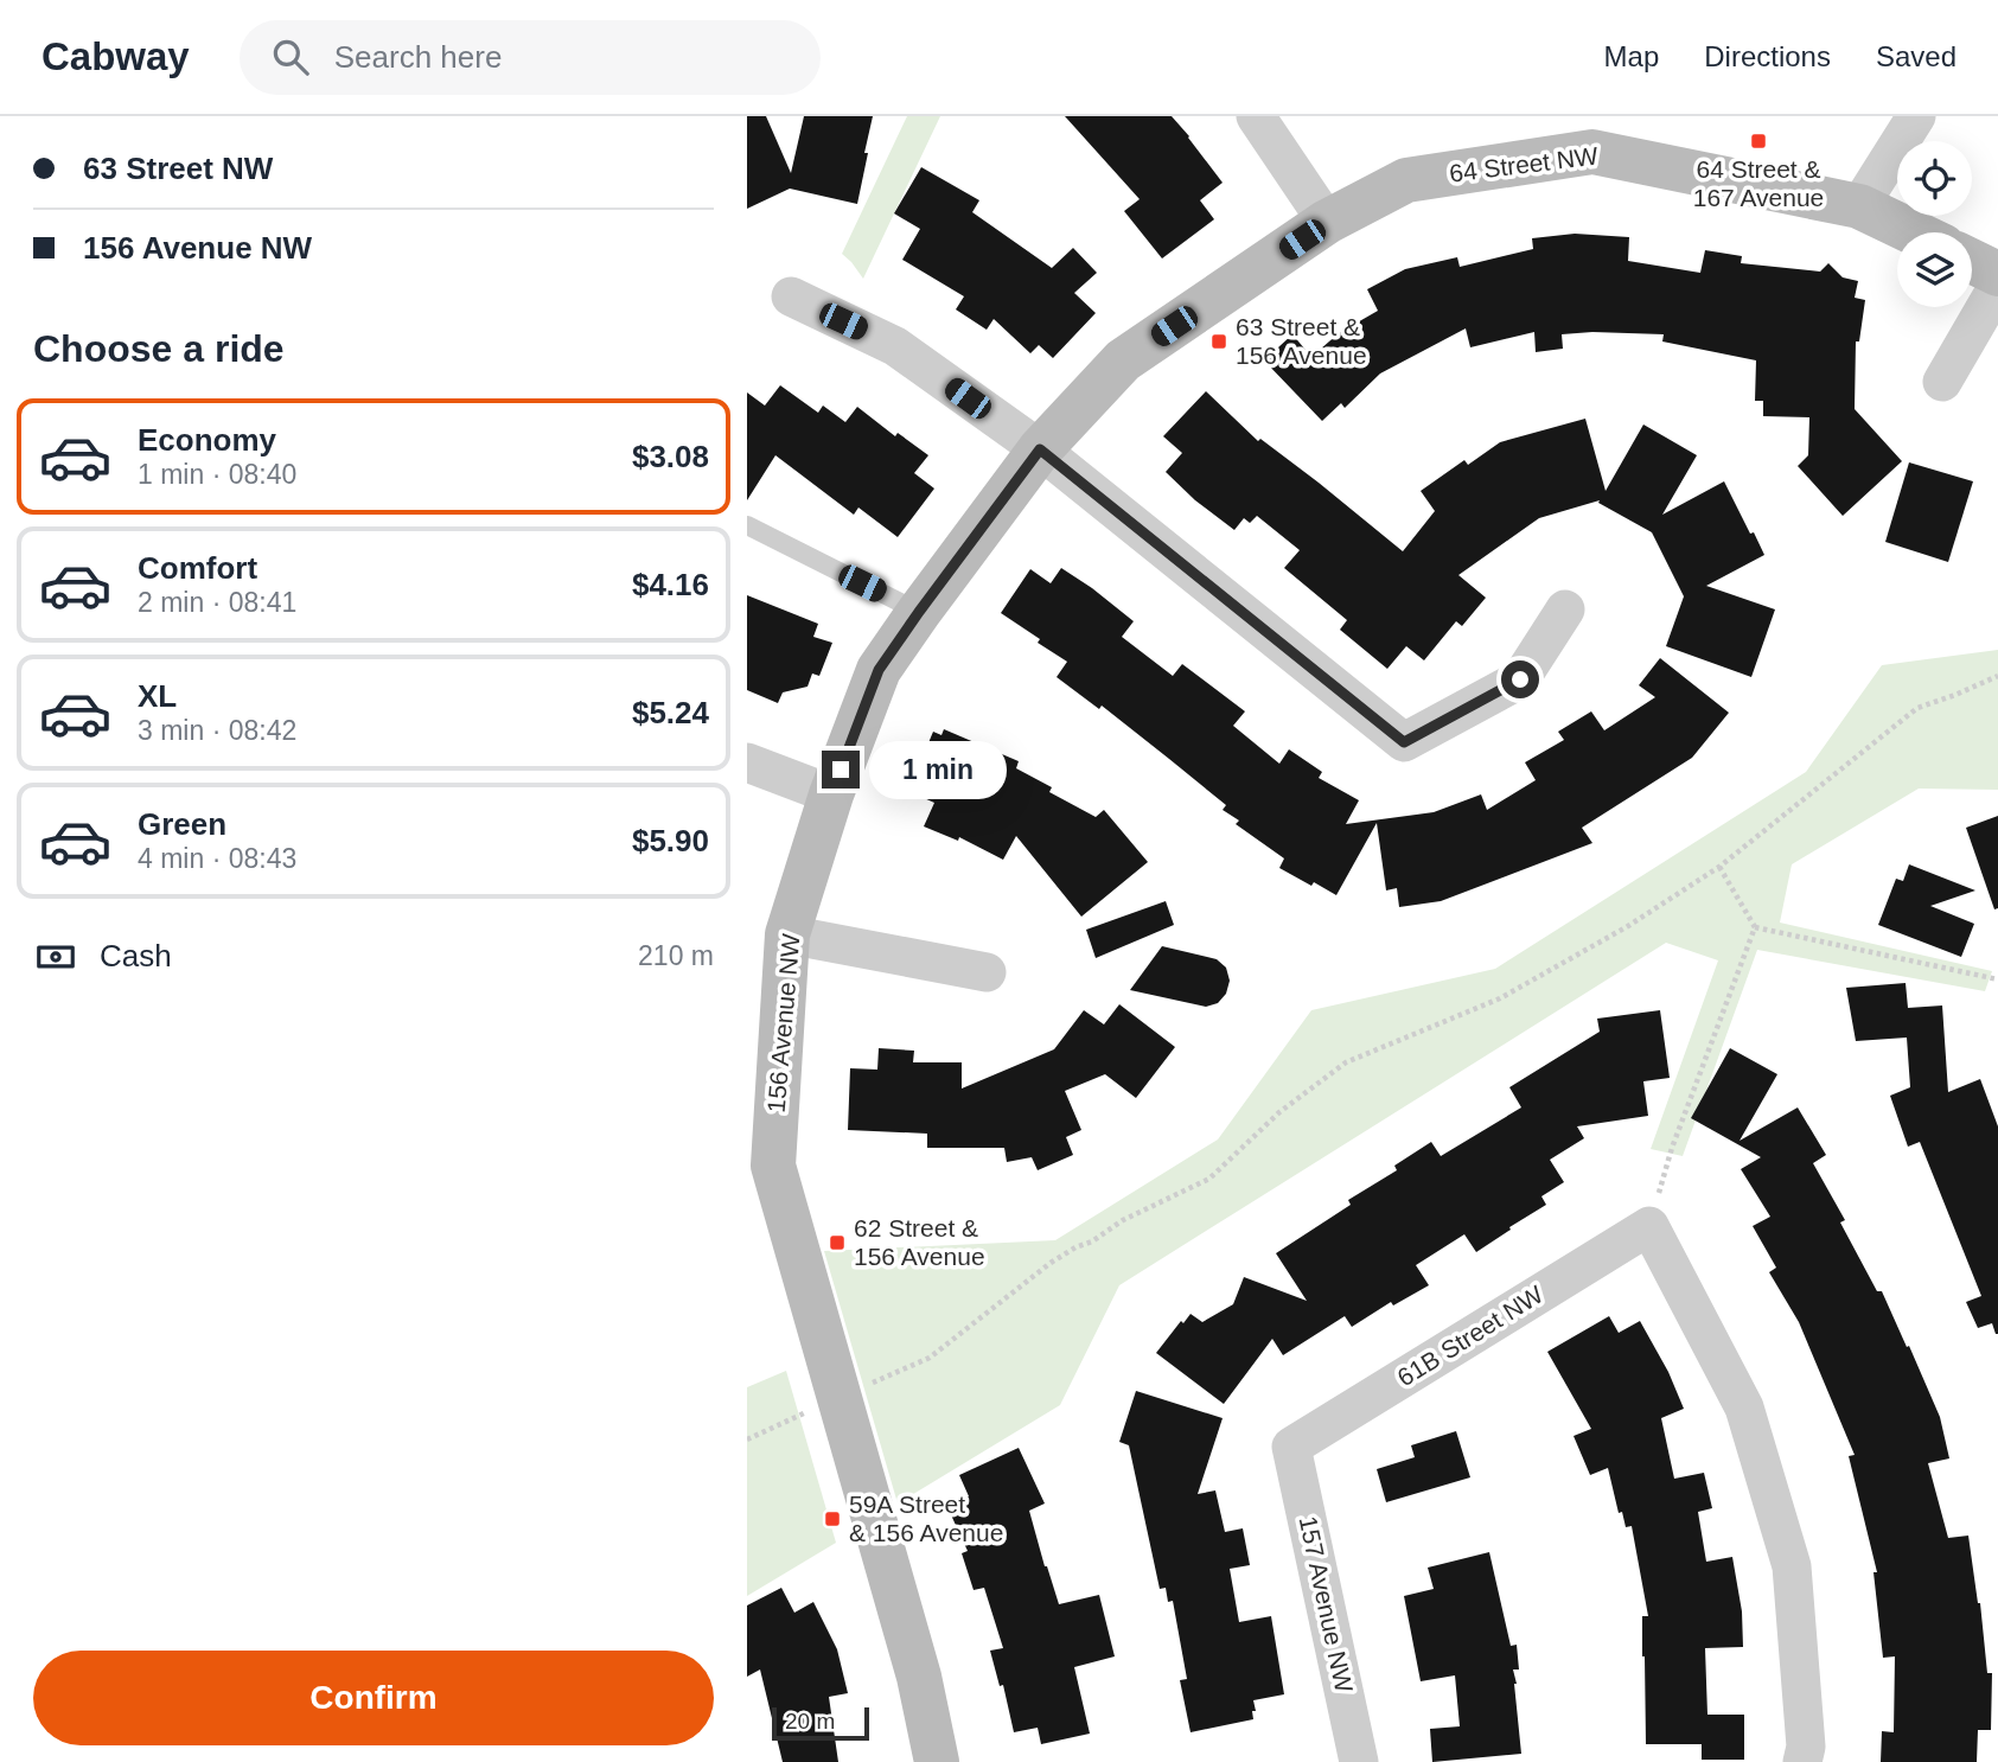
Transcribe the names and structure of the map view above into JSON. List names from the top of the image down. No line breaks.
{"streets":{"street":["64 Street NW","156 Avenue NW","61B Street NW","157 Avenue NW"]},"crossings":[["64 Street NW","156 Avenue NW"],["61B Street NW","157 Avenue NW"]],"places":{"transit":["64 Street & 167 Avenue","63 Street & 156 Avenue","62 Street & 156 Avenue","59A Street & 156 Avenue"]},"scale_bar":"20 m","page":{"header":"Cabway","search":"Search here","nav":["Map","Directions","Saved"],"banner":["63 Street NW","156 Avenue NW"],"heading":"Choose a ride","list":[{"name":"Economy","note":"1 min · 08:40","value":"$3.08"},{"name":"Comfort","note":"2 min · 08:41","value":"$4.16"},{"name":"XL","note":"3 min · 08:42","value":"$5.24"},{"name":"Green","note":"4 min · 08:43","value":"$5.90"}],"bubble":"1 min","pay":["Cash","210 m"],"buttons":"Confirm","scale":"20 m"}}
